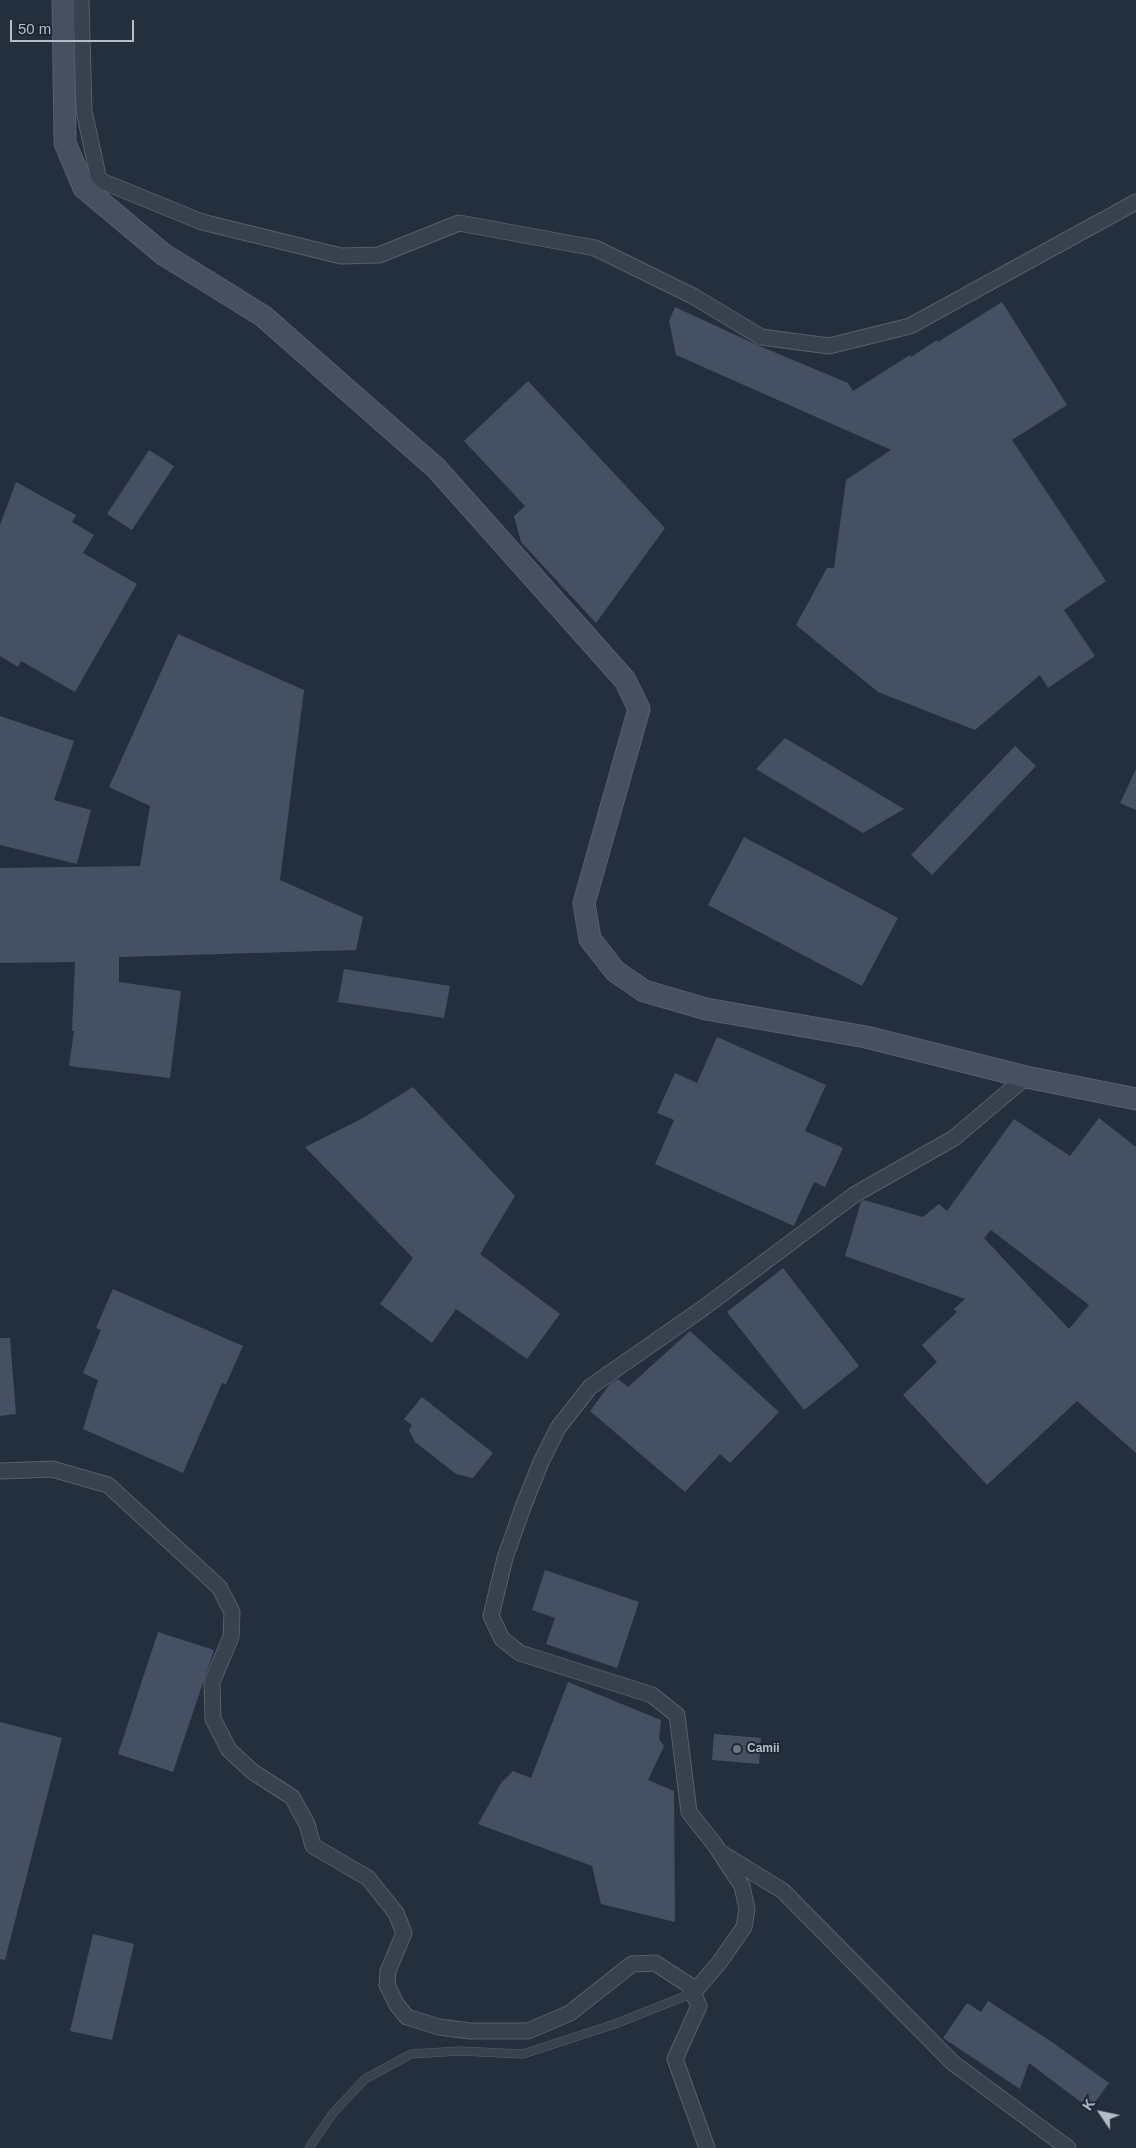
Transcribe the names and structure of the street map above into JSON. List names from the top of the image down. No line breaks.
{"places":["Camii"],"scale_bar":"50 m","north":"top left"}
